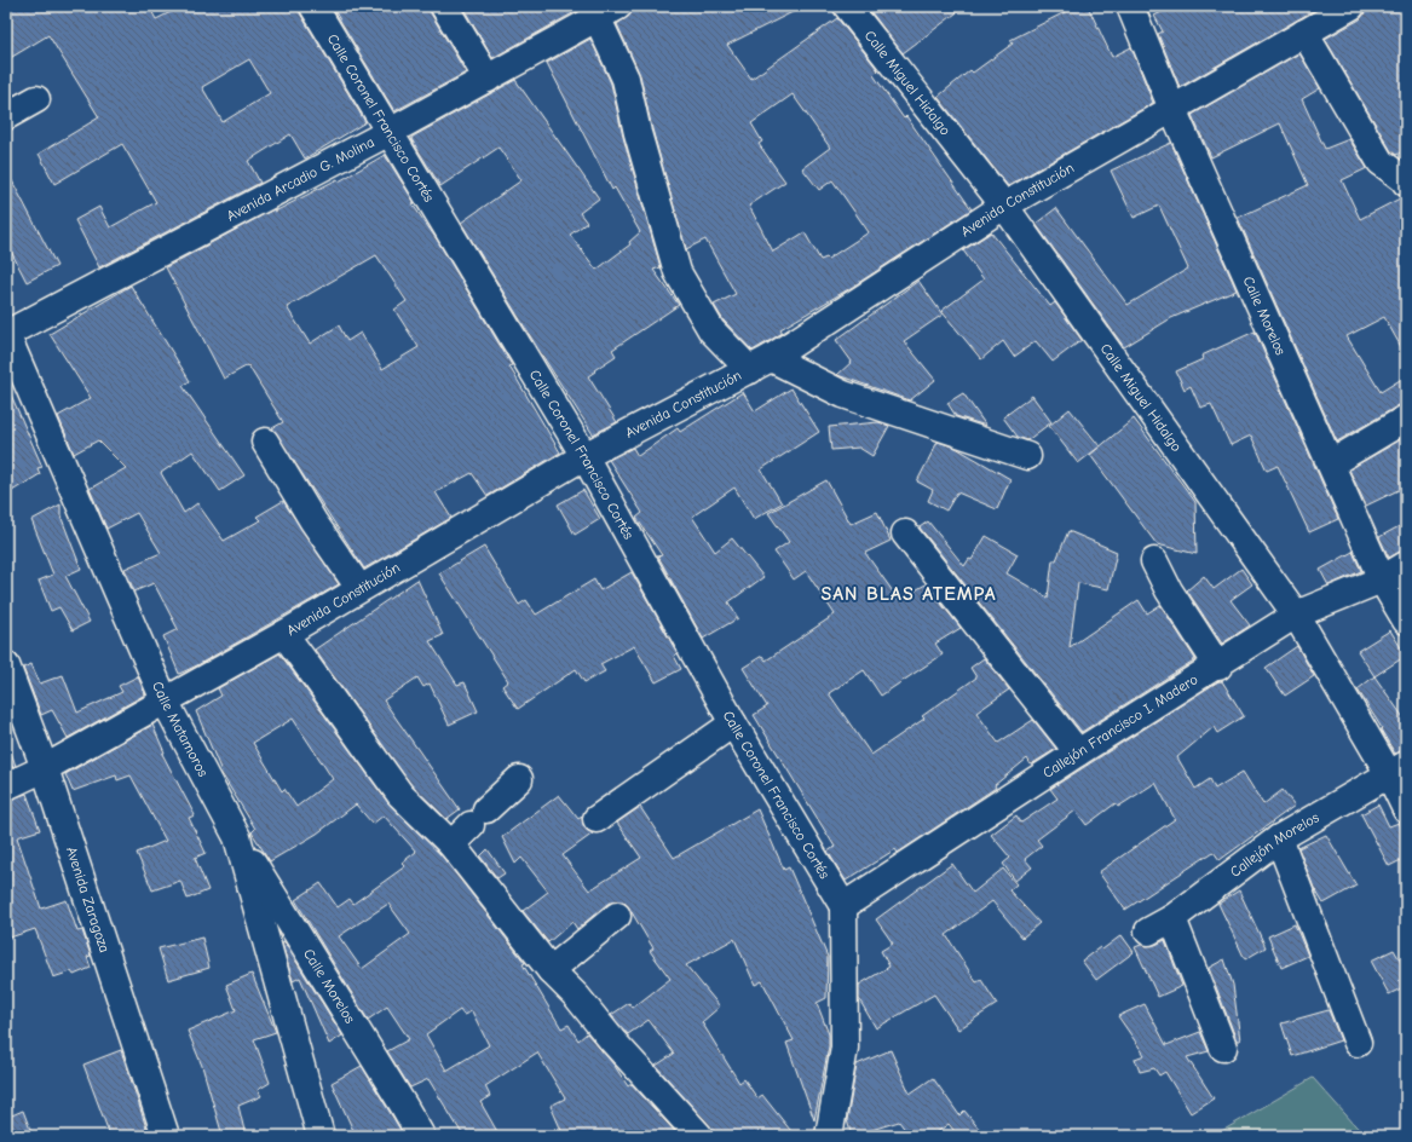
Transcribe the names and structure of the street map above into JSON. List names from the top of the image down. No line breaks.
{"streets":{"street":["Calle Miguel Hidalgo","Calle Coronel Francisco Cortés","Avenida Arcadio G. Molina","Avenida Constitución","Calle Morelos","Callejón Francisco I. Madero","Calle Matamoros","Callejón Morelos","Avenida Zaragoza"]},"crossings":[["Calle Miguel Hidalgo","Avenida Constitución"],["Calle Miguel Hidalgo","Callejón Francisco I. Madero"],["Calle Miguel Hidalgo","Callejón Morelos"],["Calle Coronel Francisco Cortés","Avenida Arcadio G. Molina"],["Calle Coronel Francisco Cortés","Avenida Constitución"],["Calle Coronel Francisco Cortés","Callejón Francisco I. Madero"],["Avenida Arcadio G. Molina","Calle Matamoros"],["Avenida Constitución","Calle Morelos"],["Avenida Constitución","Calle Matamoros"],["Avenida Constitución","Avenida Zaragoza"],["Calle Morelos","Callejón Francisco I. Madero"],["Calle Morelos","Calle Matamoros"]],"districts":["SAN BLAS ATEMPA"]}
